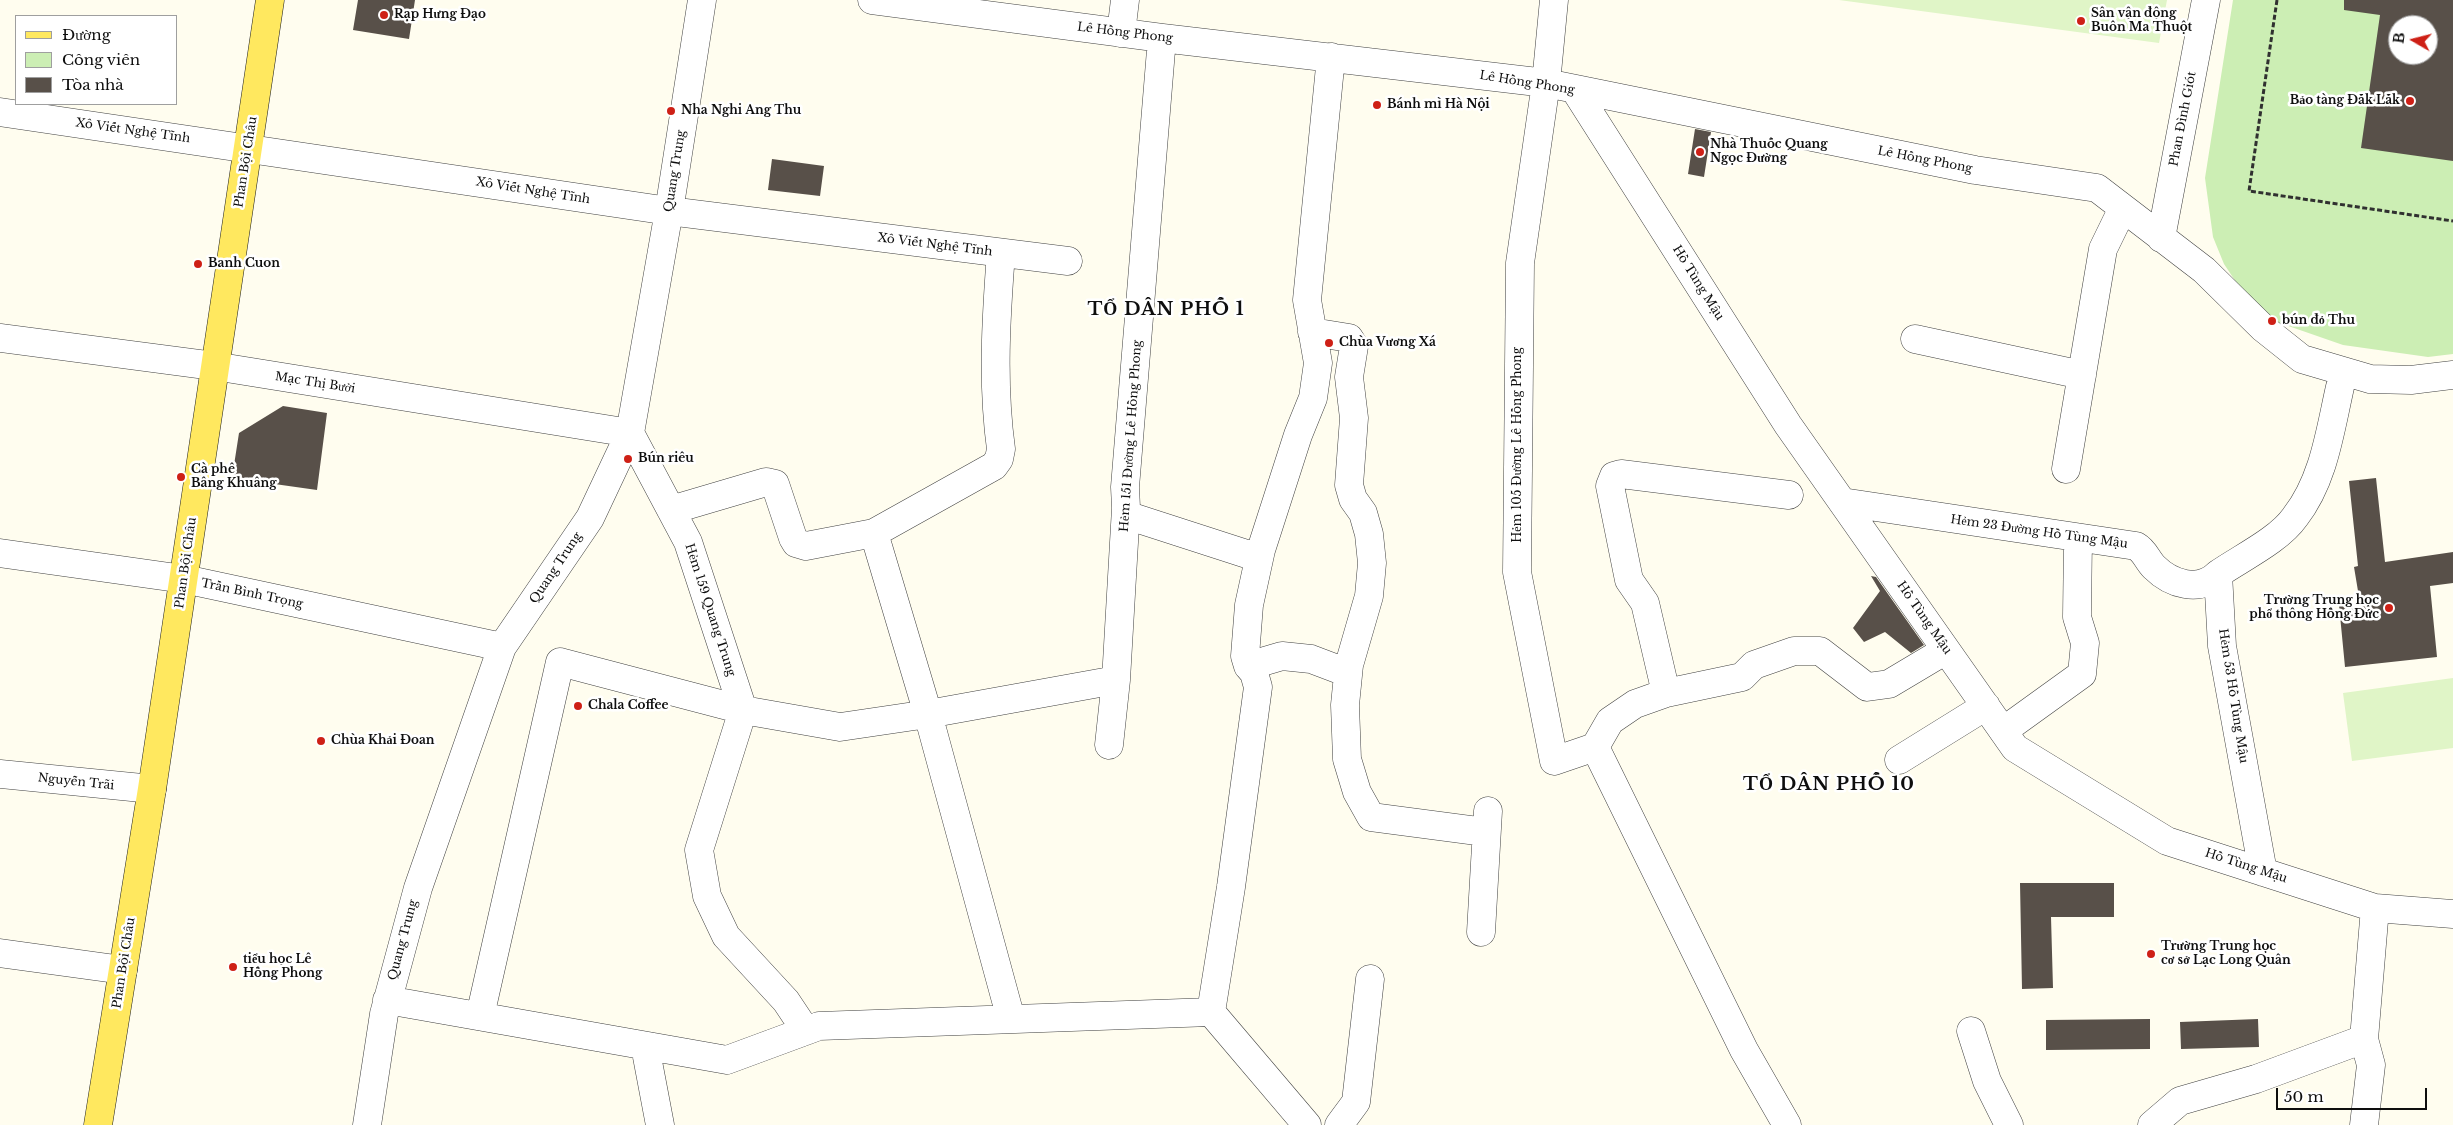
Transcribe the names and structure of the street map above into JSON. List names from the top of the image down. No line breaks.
{"streets":{"main road":["Phan Bội Châu"],"street":["Lê Hồng Phong","Phan Đình Giót","Xô Viết Nghệ Tĩnh","Quang Trung","Hồ Tùng Mậu","Mạc Thị Bưởi","Hẻm 151 Đường Lê Hồng Phong","Hẻm 105 Đường Lê Hồng Phong","Hẻm 23 Đường Hồ Tùng Mậu","Trần Bình Trọng","Hẻm 159 Quang Trung","Hẻm 53 Hồ Tùng Mậu","Nguyễn Trãi"]},"crossings":[["Lê Hồng Phong","Phan Đình Giót"],["Lê Hồng Phong","Hồ Tùng Mậu"],["Lê Hồng Phong","Hẻm 151 Đường Lê Hồng Phong"],["Lê Hồng Phong","Hẻm 105 Đường Lê Hồng Phong"],["Xô Viết Nghệ Tĩnh","Phan Bội Châu"],["Xô Viết Nghệ Tĩnh","Quang Trung"],["Phan Bội Châu","Mạc Thị Bưởi"],["Phan Bội Châu","Trần Bình Trọng"],["Phan Bội Châu","Nguyễn Trãi"],["Quang Trung","Mạc Thị Bưởi"],["Quang Trung","Trần Bình Trọng"],["Quang Trung","Hẻm 159 Quang Trung"],["Hồ Tùng Mậu","Hẻm 23 Đường Hồ Tùng Mậu"],["Hồ Tùng Mậu","Hẻm 53 Hồ Tùng Mậu"],["Mạc Thị Bưởi","Hẻm 159 Quang Trung"],["Hẻm 23 Đường Hồ Tùng Mậu","Hẻm 53 Hồ Tùng Mậu"]],"districts":["TỔ DÂN PHỐ 1","TỔ DÂN PHỐ 10"],"places":["Rạp Hưng Đạo","Sân vận động Buôn Ma Thuột","Bảo tàng Đắk Lắk","Bánh mì Hà Nội","Nha Nghi Ang Thu","Nhà Thuốc Quang Ngọc Đường","Banh Cuon","bún đỏ Thu","Chùa Vương Xá","Bún riêu","Cà phê Bâng Khuâng","Trường Trung học phổ thông Hồng Đức","Chala Coffee","Chùa Khải Đoan","Trường Trung học cơ sở Lạc Long Quân","tiểu học Lê Hồng Phong"],"legend":["Đường","Công viên","Tòa nhà"],"scale_bar":"50 m","north":"left"}
